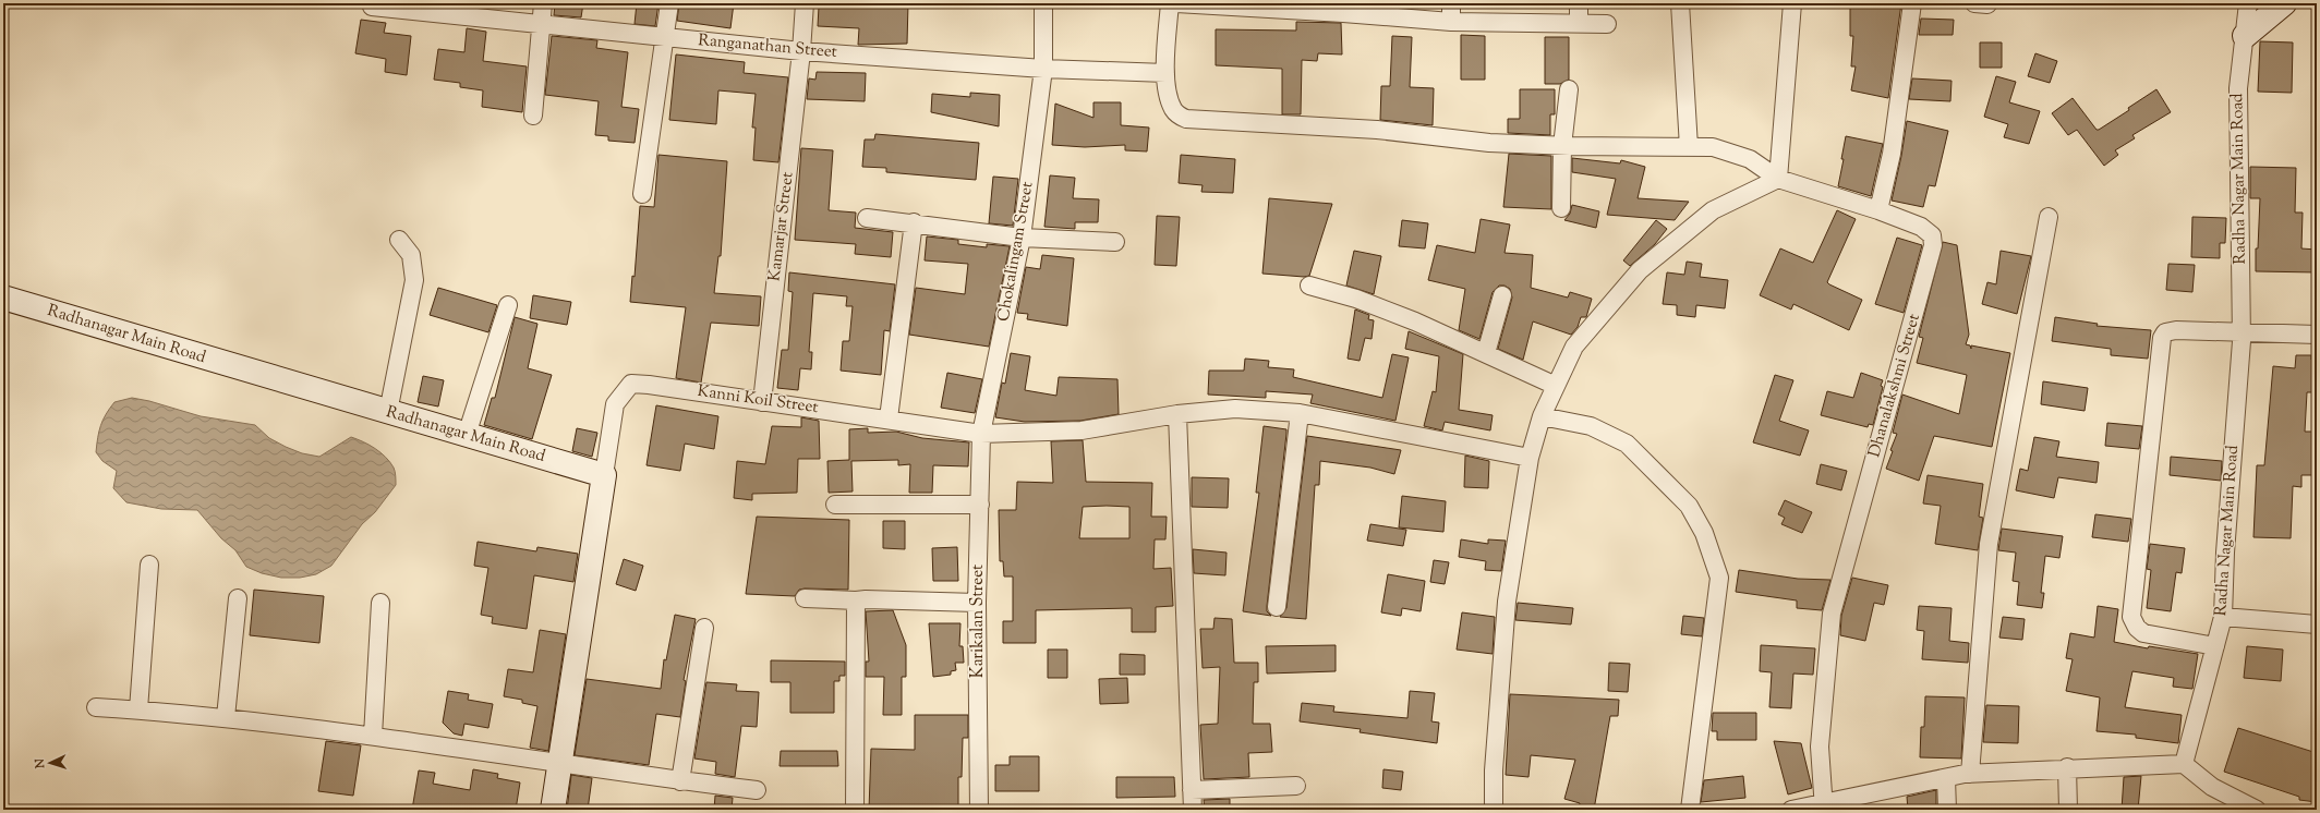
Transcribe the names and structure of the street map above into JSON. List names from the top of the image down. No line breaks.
{"streets":{"street":["Ranganathan Street","Radha Nagar Main Road","Kamarjar Street","Chokalingam Street","Radhanagar Main Road","Dhanalakshmi Street","Kanni Koil Street","Karikalan Street"]},"crossings":[["Ranganathan Street","Kamarjar Street"],["Ranganathan Street","Chokalingam Street"],["Ranganathan Street","Dhanalakshmi Street"],["Kamarjar Street","Kanni Koil Street"],["Chokalingam Street","Kanni Koil Street"],["Chokalingam Street","Karikalan Street"],["Radhanagar Main Road","Kanni Koil Street"],["Kanni Koil Street","Karikalan Street"]],"north":"left"}
